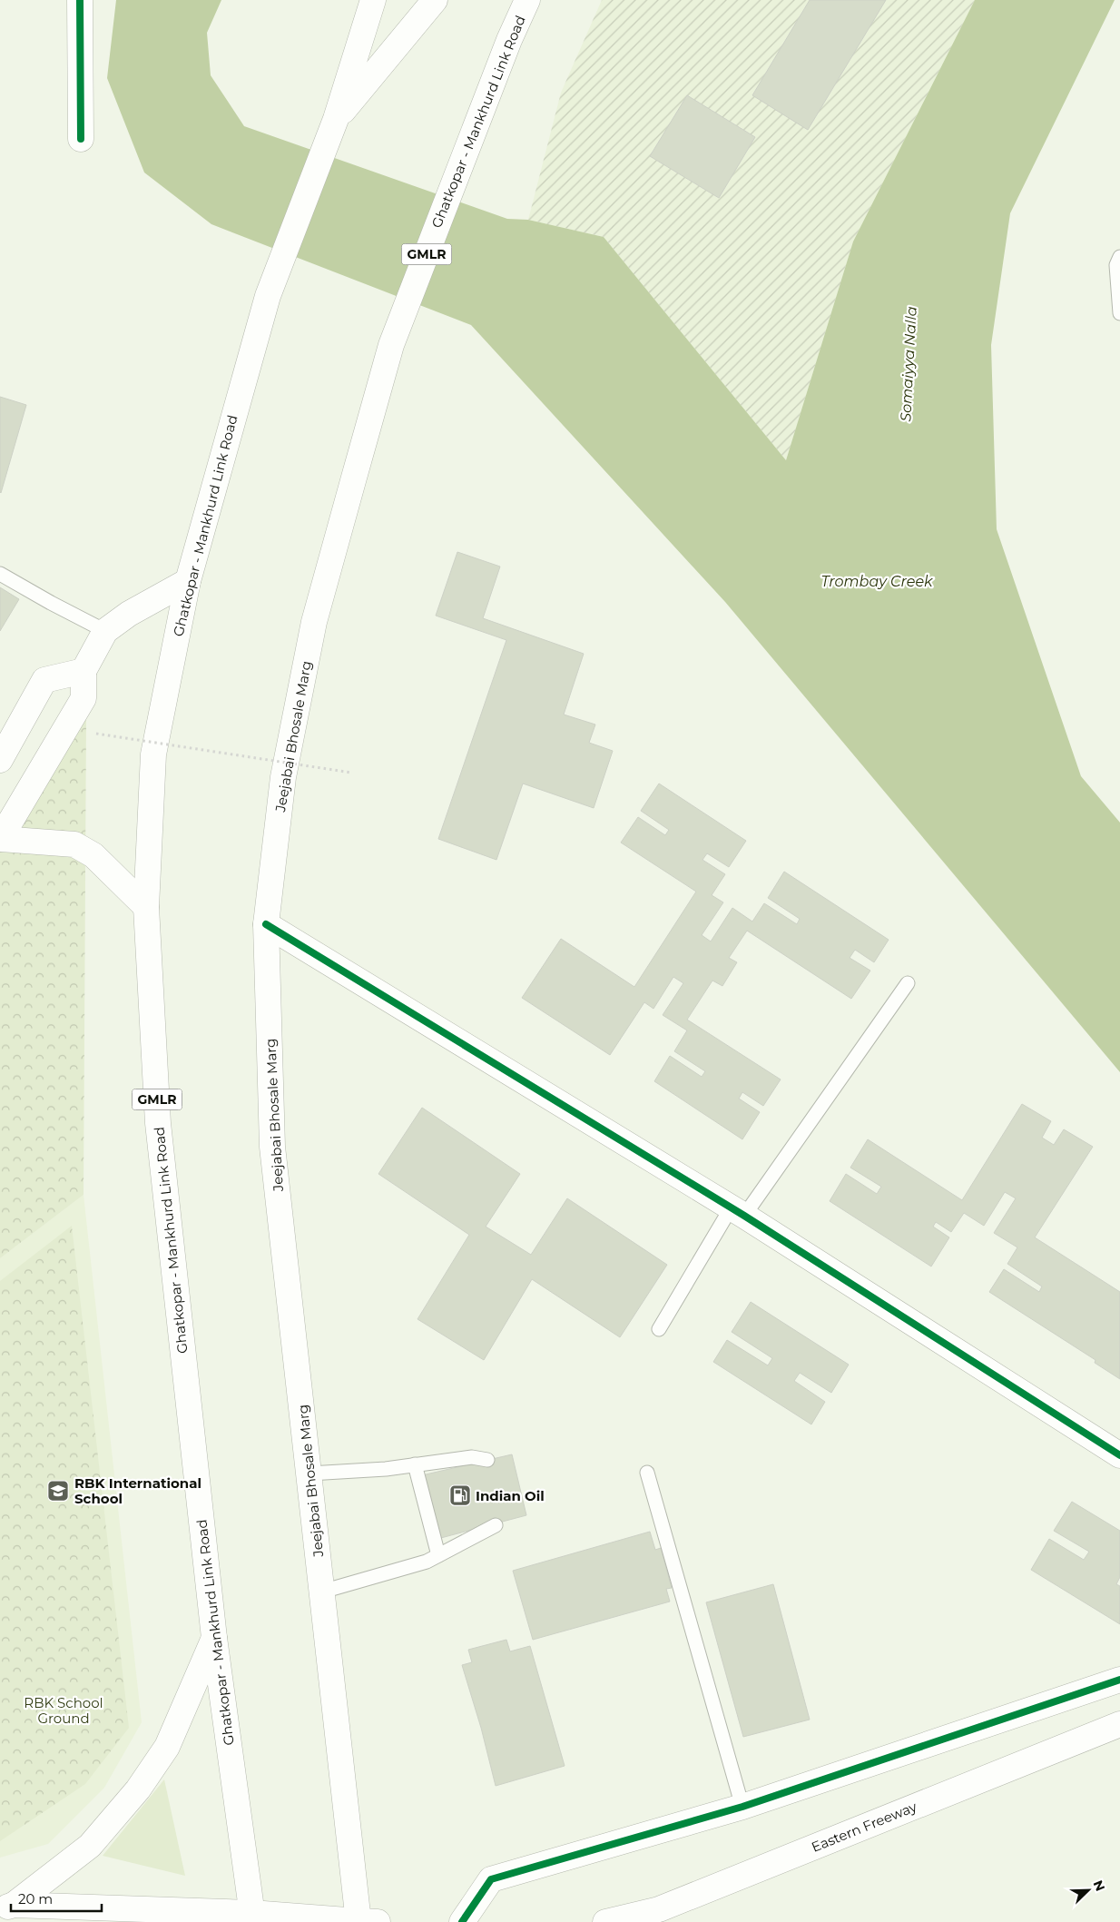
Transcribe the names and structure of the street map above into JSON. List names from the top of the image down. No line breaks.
{"streets":{"main road":["Ghatkopar - Mankhurd Link Road","GMLR","Jeejabai Bhosale Marg","Eastern Freeway"]},"crossings":[["Ghatkopar - Mankhurd Link Road","GMLR"],["Ghatkopar - Mankhurd Link Road","Jeejabai Bhosale Marg"]],"water":["Somaiyya Nalla","Trombay Creek"],"parks":["RBK School Ground"],"places":{"school or university":["RBK International School"],"fuel station":["Indian Oil"]},"scale_bar":"20 m","north":"top right"}
